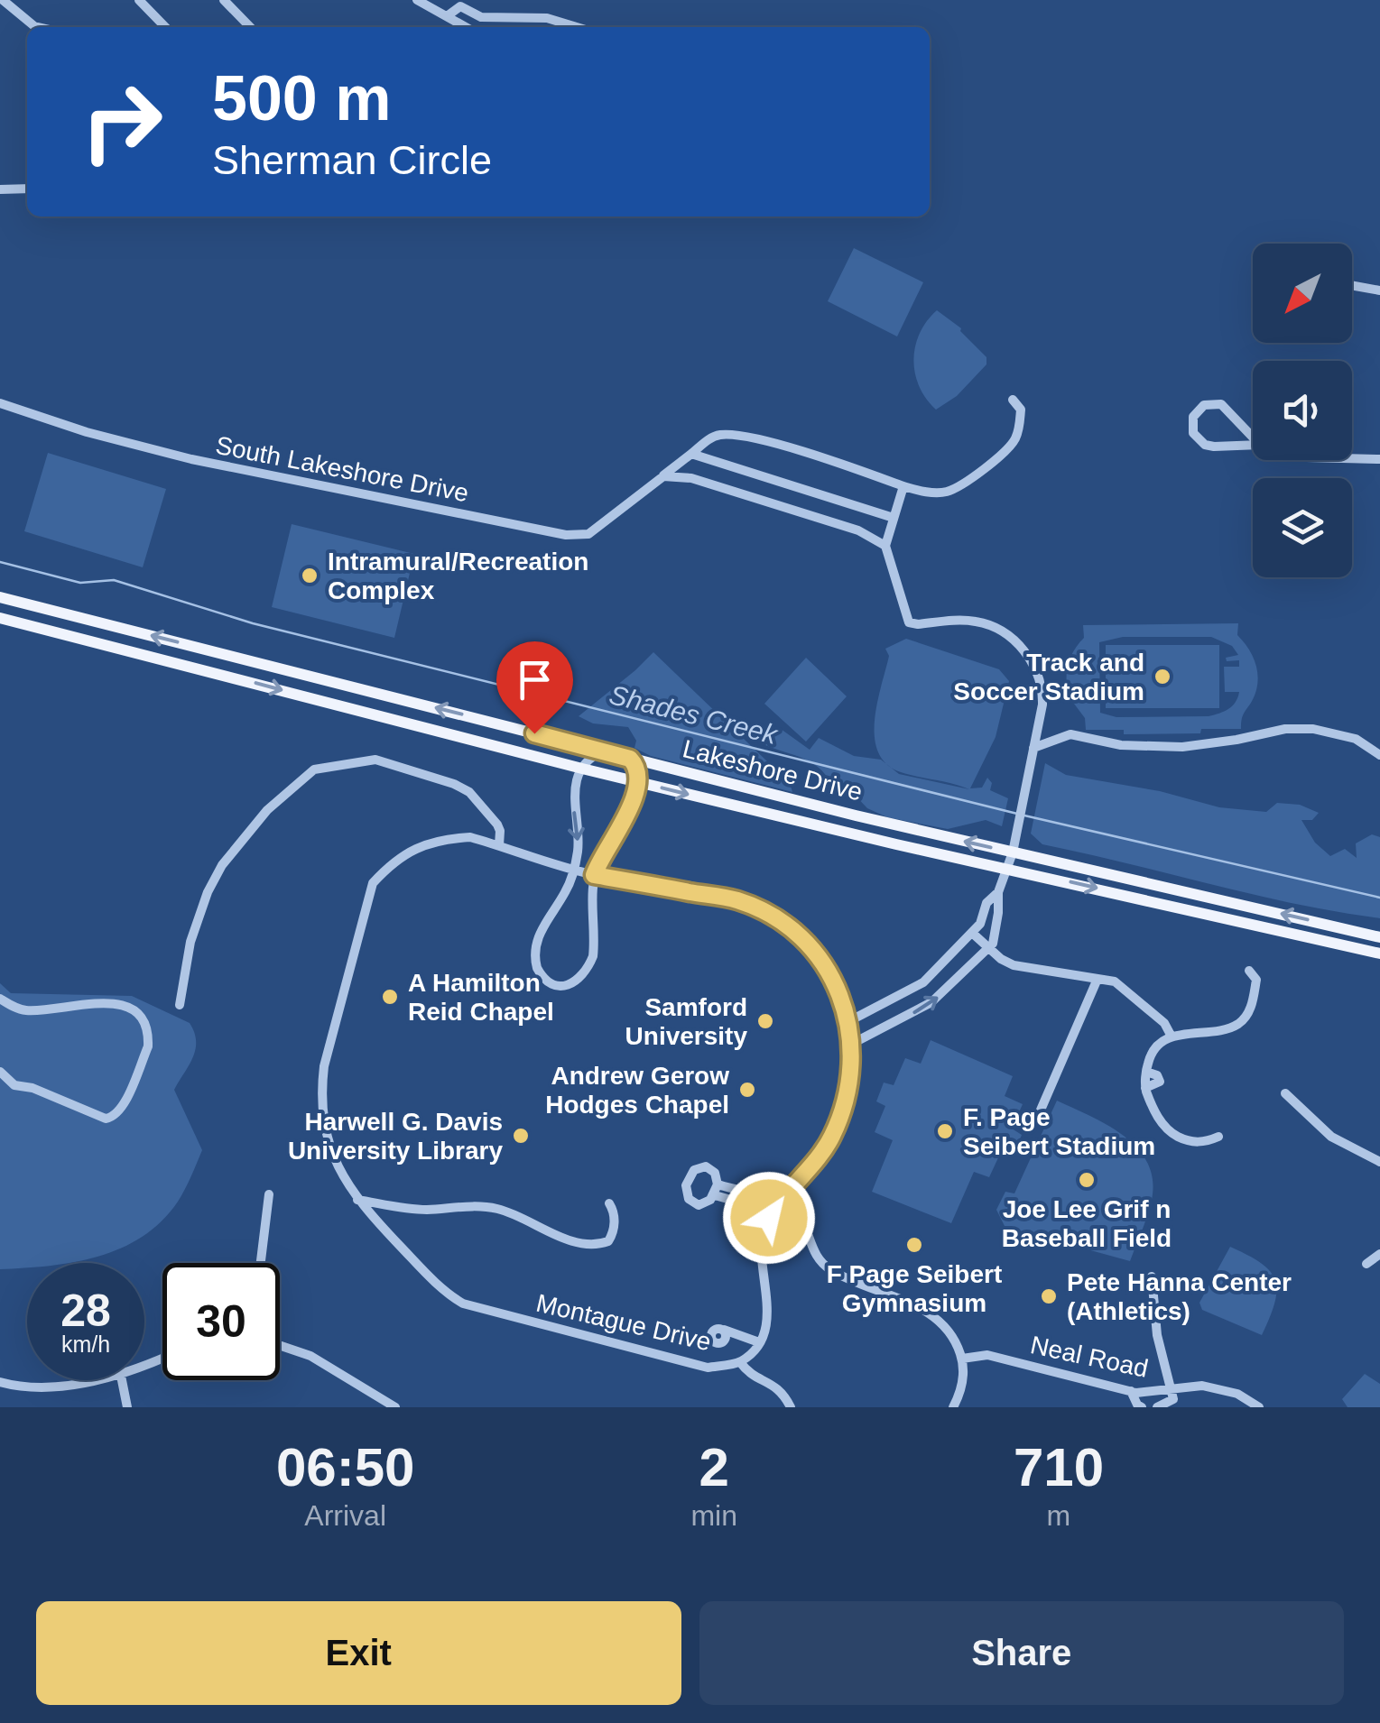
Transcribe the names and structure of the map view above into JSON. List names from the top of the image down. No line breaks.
{"streets":{"main road":["Lakeshore Drive"],"street":["South Lakeshore Drive","Montague Drive","Neal Road"]},"water":["Shades Creek"],"places":["Intramural/Recreation Complex","Track and Soccer Stadium","A Hamilton Reid Chapel","Samford University","Andrew Gerow Hodges Chapel","F. Page Seibert Stadium","Harwell G. Davis University Library","Joe Lee Grif n Baseball Field","F Page Seibert Gymnasium","Pete Hanna Center (Athletics)"],"north":"bottom left","page":{"turn":["500 m","Sherman Circle"],"speed":"28 km/h","limit":"30","eta":["06:50","Arrival","2","min","710","m"],"buttons":["Exit","Share"]}}
